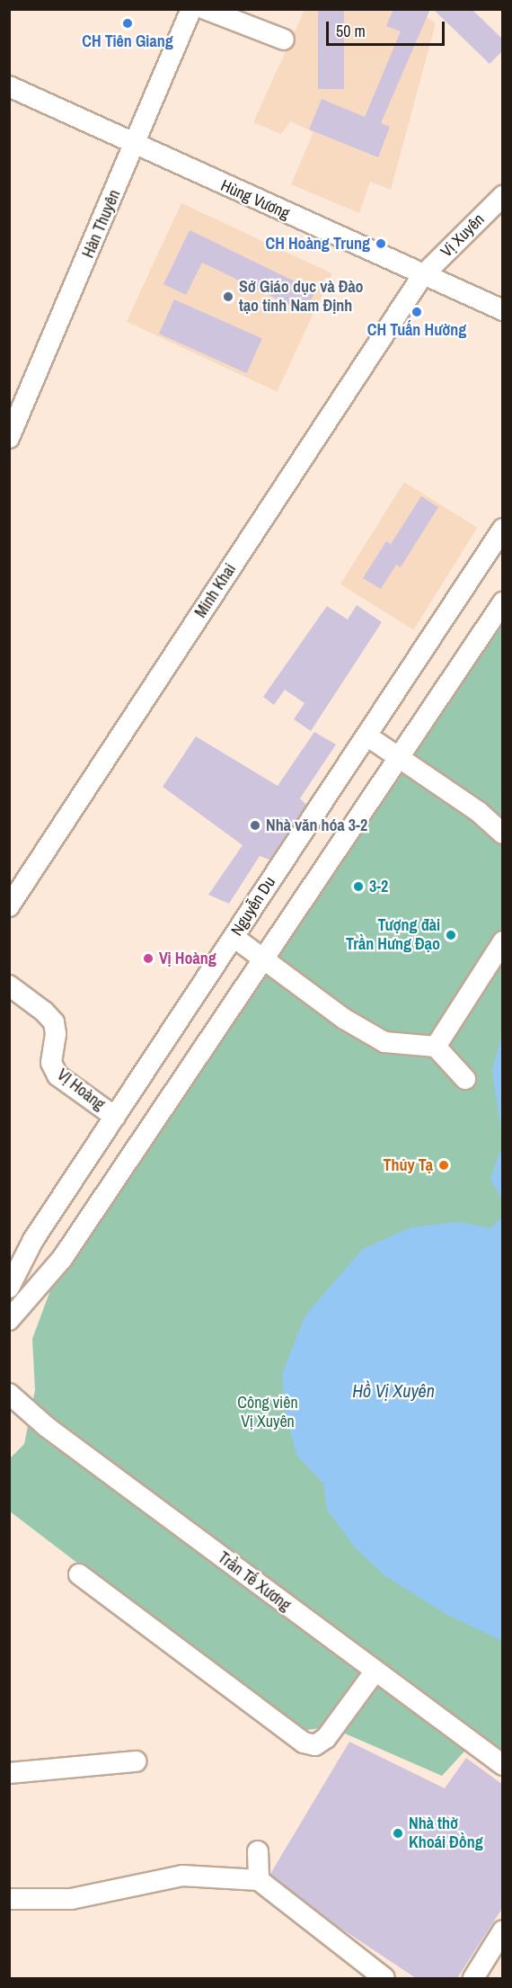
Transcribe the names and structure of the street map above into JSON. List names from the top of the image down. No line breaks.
{"streets":{"street":["Hùng Vương","Hàn Thuyên","Vị Xuyên","Minh Khai","Nguyễn Du","VỊ Hoàng","Trần Tế Xương"]},"crossings":[["Hùng Vương","Hàn Thuyên"],["Hùng Vương","Vị Xuyên"],["Hùng Vương","Minh Khai"],["Vị Xuyên","Minh Khai"],["Nguyễn Du","VỊ Hoàng"]],"water":["Hồ Vị Xuyên"],"parks":["Công viên Vị Xuyên"],"places":["CH Tiên Giang","CH Hoàng Trung","Sở Giáo dục và Đào tạo tỉnh Nam Định","CH Tuấn Hường","Nhà văn hóa 3-2","3-2","Tượng đài Trần Hưng Đạo","Vị Hoàng","Thủy Tạ","Nhà thờ Khoái Đồng"],"scale_bar":"50 m"}
